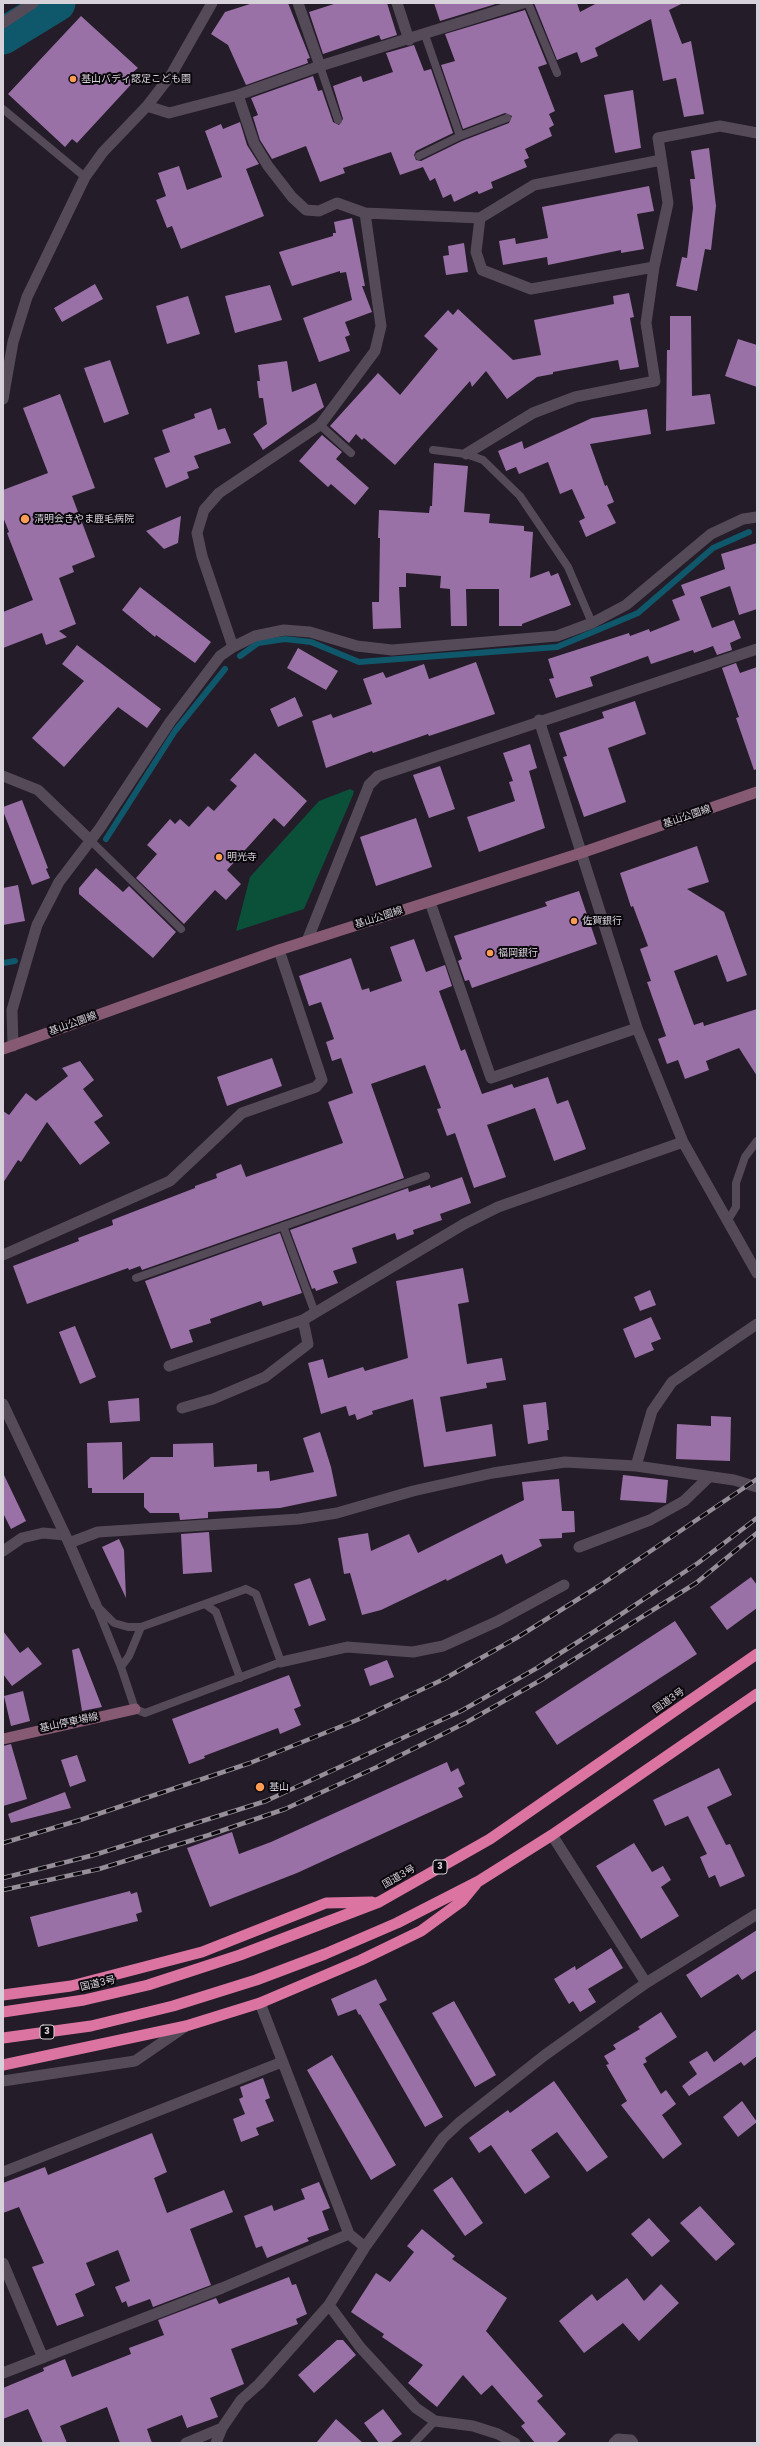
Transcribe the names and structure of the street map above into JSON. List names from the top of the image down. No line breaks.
{"streets":{"highway":["国道3号","3"],"main road":["基山公園線","基山停車場線"]},"places":["基山バディ認定こども園","清明会きやま鹿毛病院","明光寺","佐賀銀行","福岡銀行","基山"]}
